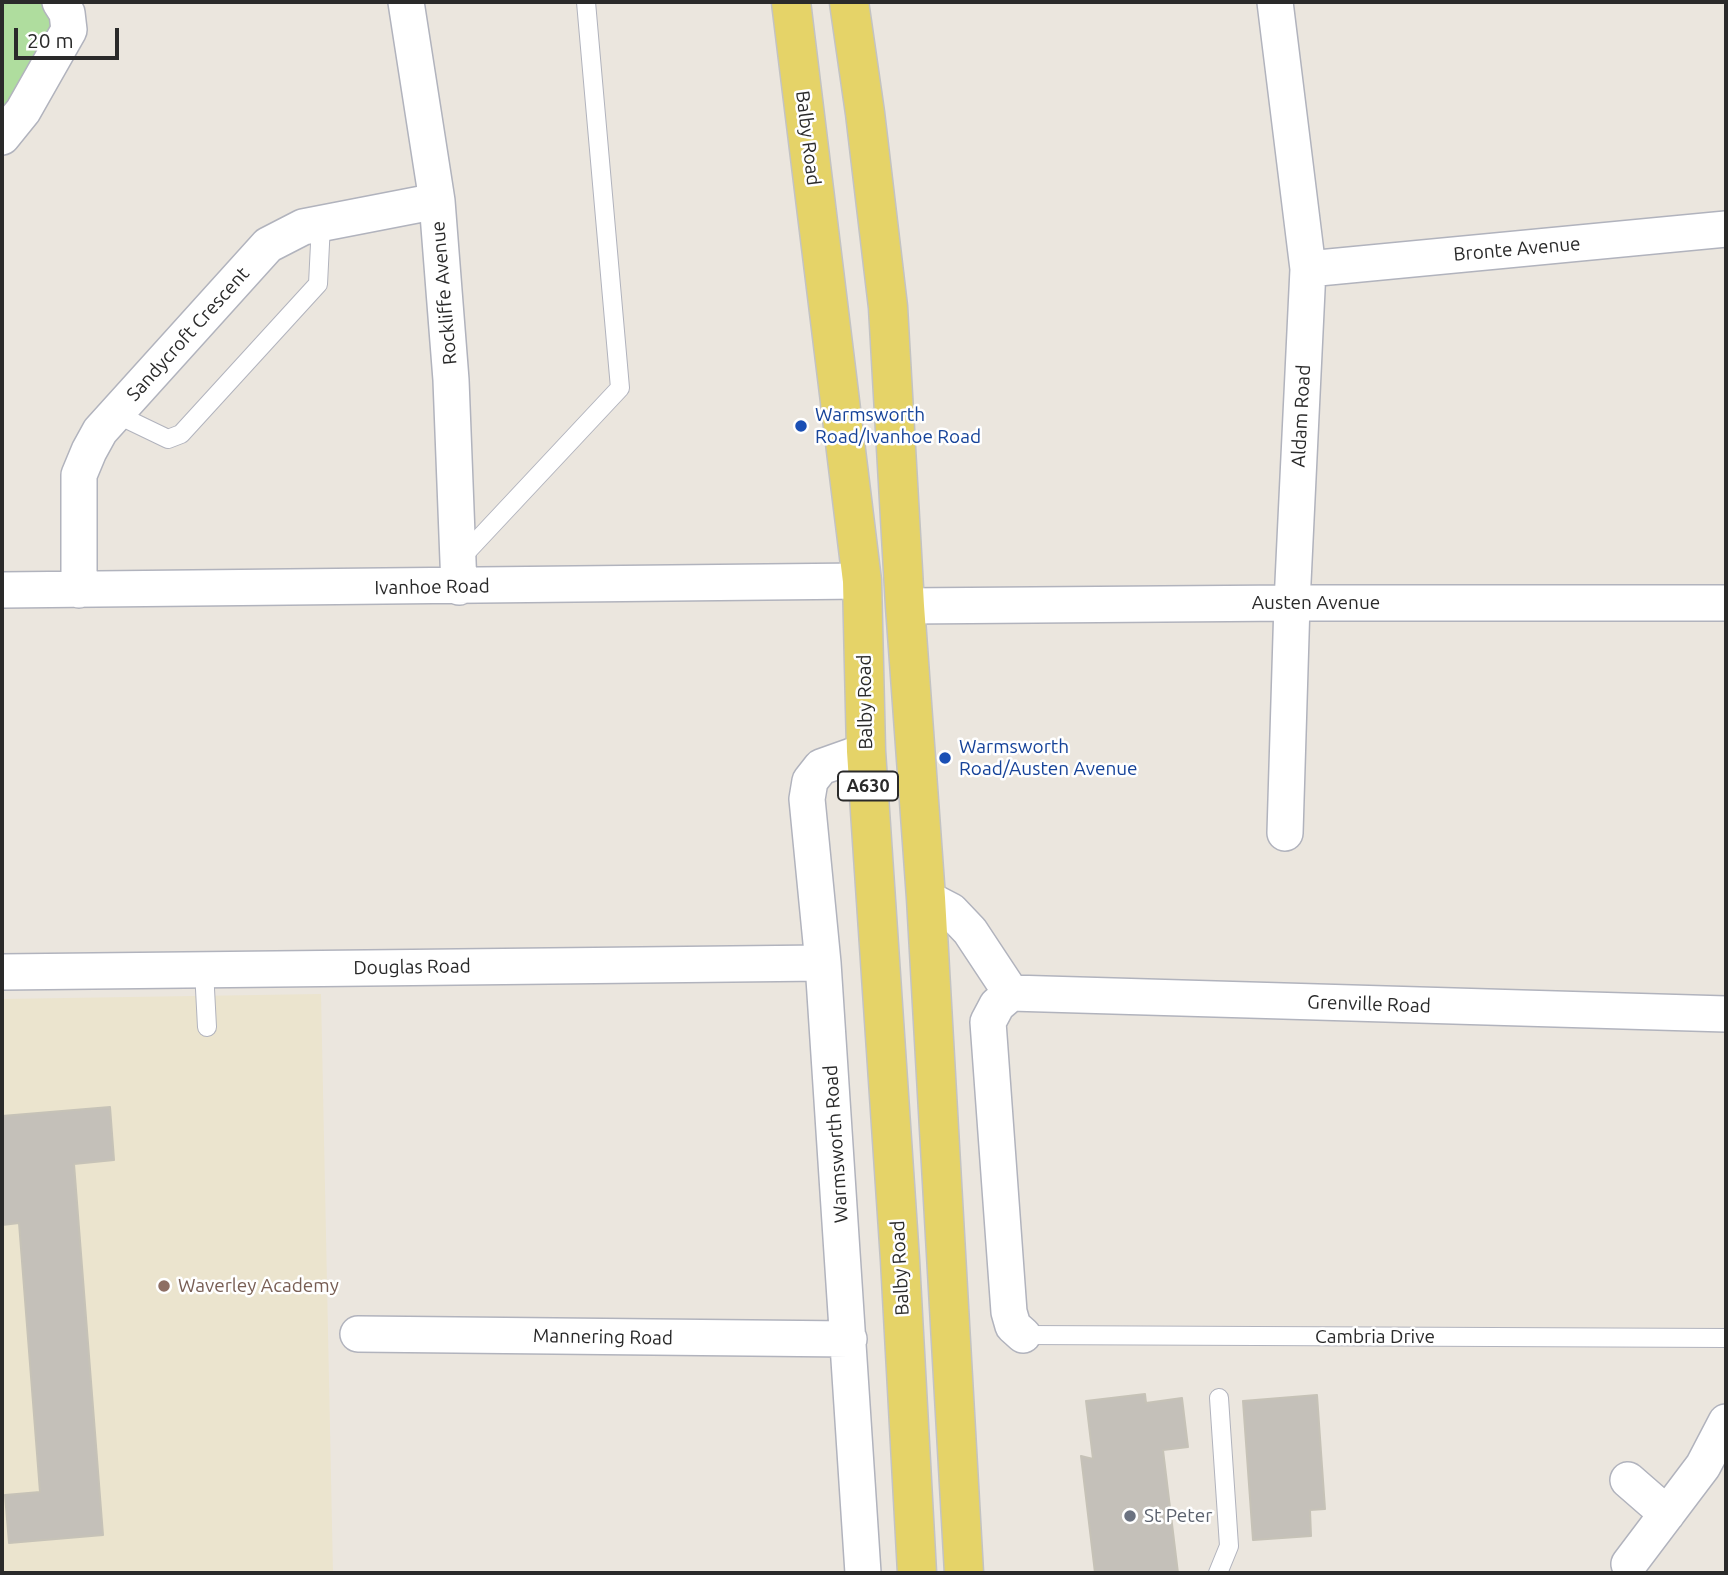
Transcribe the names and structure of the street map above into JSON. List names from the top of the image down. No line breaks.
{"streets":{"main road":["Balby Road","A630"],"street":["Bronte Avenue","Rockliffe Avenue","Sandycroft Crescent","Aldam Road","Ivanhoe Road","Austen Avenue","Douglas Road","Grenville Road","Warmsworth Road","Mannering Road"],"lane":["Cambria Drive"]},"crossings":[["Balby Road","Ivanhoe Road"],["Balby Road","Warmsworth Road"],["Bronte Avenue","Aldam Road"],["Rockliffe Avenue","Sandycroft Crescent"],["Rockliffe Avenue","Ivanhoe Road"],["Sandycroft Crescent","Ivanhoe Road"],["Aldam Road","Austen Avenue"],["Austen Avenue","A630"],["Douglas Road","Warmsworth Road"],["Warmsworth Road","Mannering Road"]],"places":["Warmsworth Road/Ivanhoe Road","Warmsworth Road/Austen Avenue","Waverley Academy","St Peter"],"scale_bar":"20 m"}
